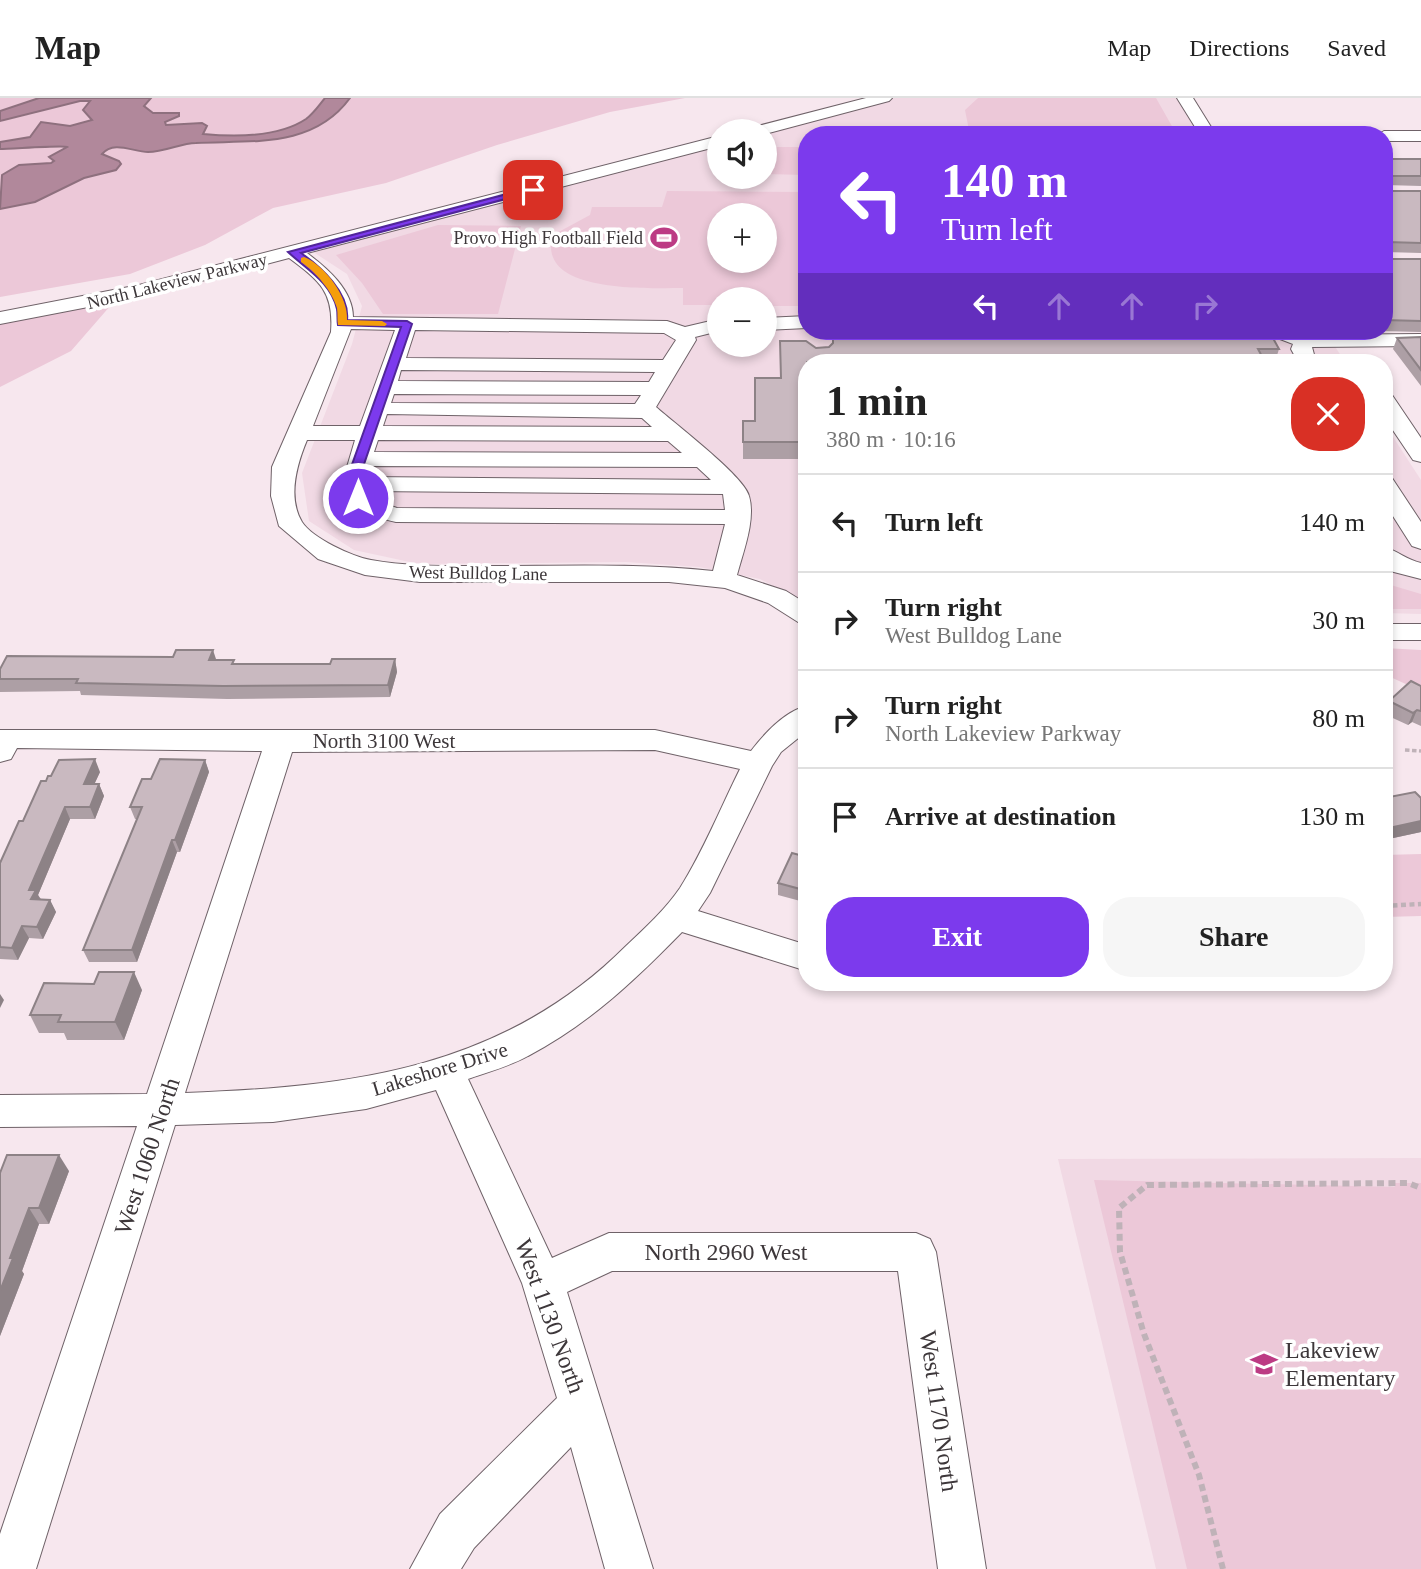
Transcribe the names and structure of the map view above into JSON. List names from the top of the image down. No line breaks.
{"streets":{"street":["North Lakeview Parkway","West Bulldog Lane","North 3100 West","Lakeshore Drive","West 1060 North","North 2960 West","West 1130 North","West 1170 North"]},"crossings":[["North 3100 West","Lakeshore Drive"],["North 3100 West","West 1060 North"],["Lakeshore Drive","West 1060 North"],["Lakeshore Drive","West 1130 North"],["North 2960 West","West 1130 North"],["North 2960 West","West 1170 North"]],"places":{"sports":["Provo High Football Field"],"school or university":["Lakeview Elementary"]},"page":{"header":"Map","nav":["Map","Directions","Saved"],"map_buttons":["+","−"],"turn":["140 m","Turn left"],"heading":["1 min","380 m · 10:16"],"list":[{"name":"Turn left","value":"140 m"},{"name":"Turn right","note":"West Bulldog Lane","value":"30 m"},{"name":"Turn right","note":"North Lakeview Parkway","value":"80 m"},{"name":"Arrive at destination","value":"130 m"}],"buttons":["Exit","Share"]}}
